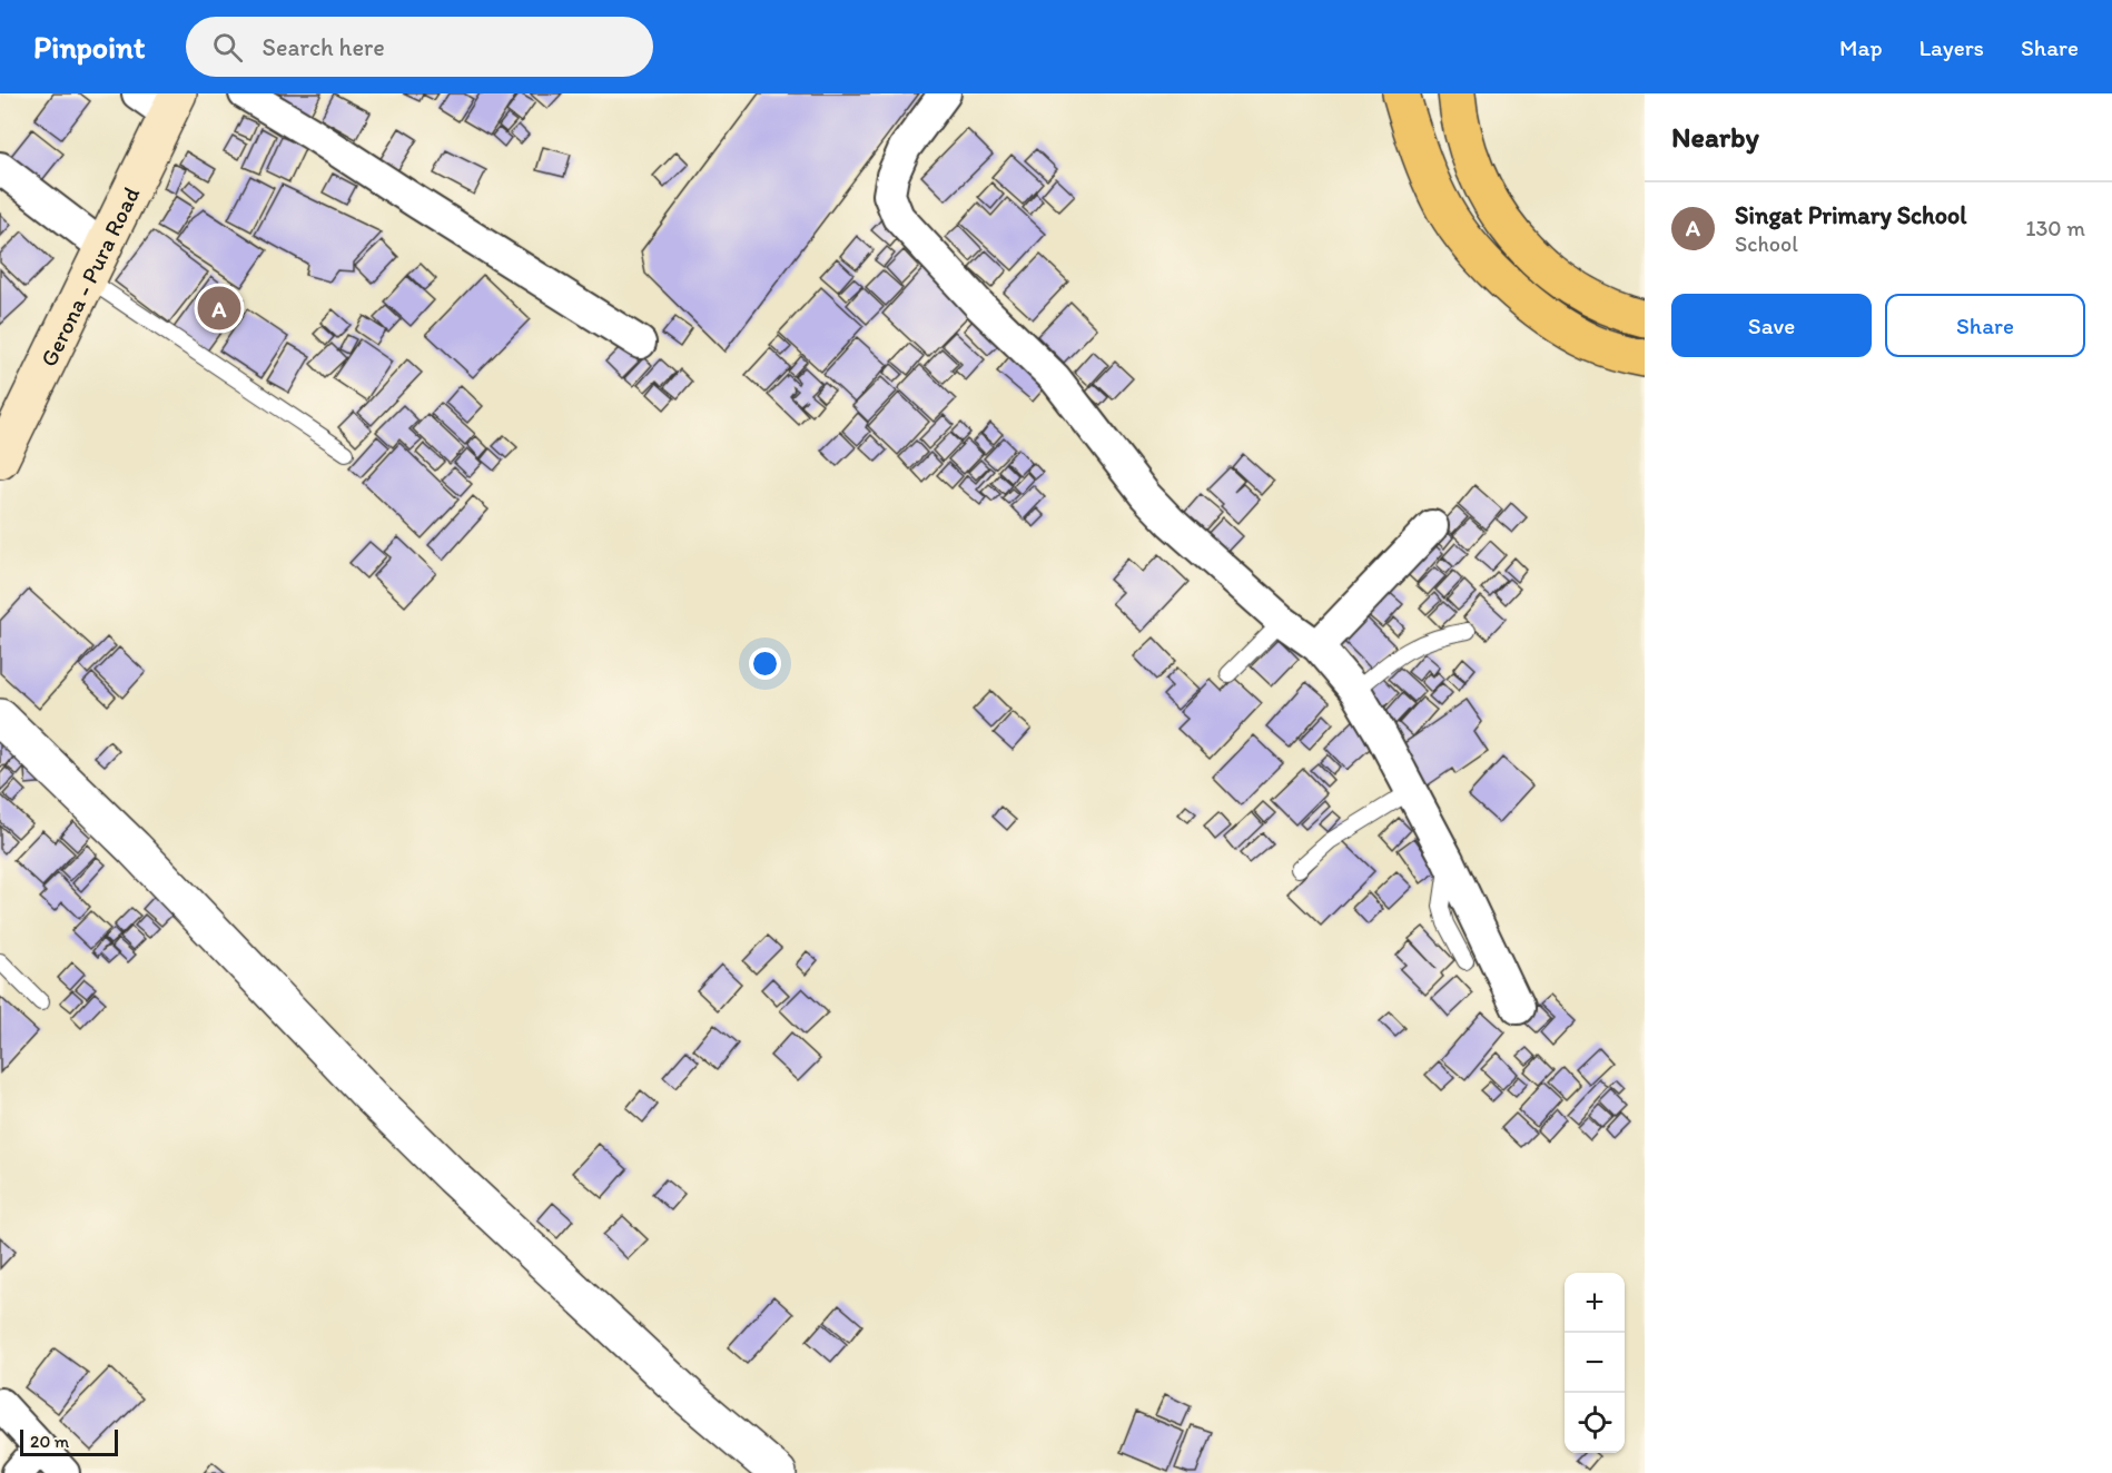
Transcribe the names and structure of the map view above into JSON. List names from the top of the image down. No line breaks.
{"streets":{"main road":["Gerona - Pura Road"]},"scale_bar":"20 m","page":{"header":"Pinpoint","search":"Search here","nav":["Map","Layers","Share"],"heading":"Nearby","list":[{"mark":"A","name":"Singat Primary School","note":"School","value":"130 m"}],"buttons":["Save","Share"],"pins":"A","map_buttons":["+","−"],"scale":"20 m"}}
